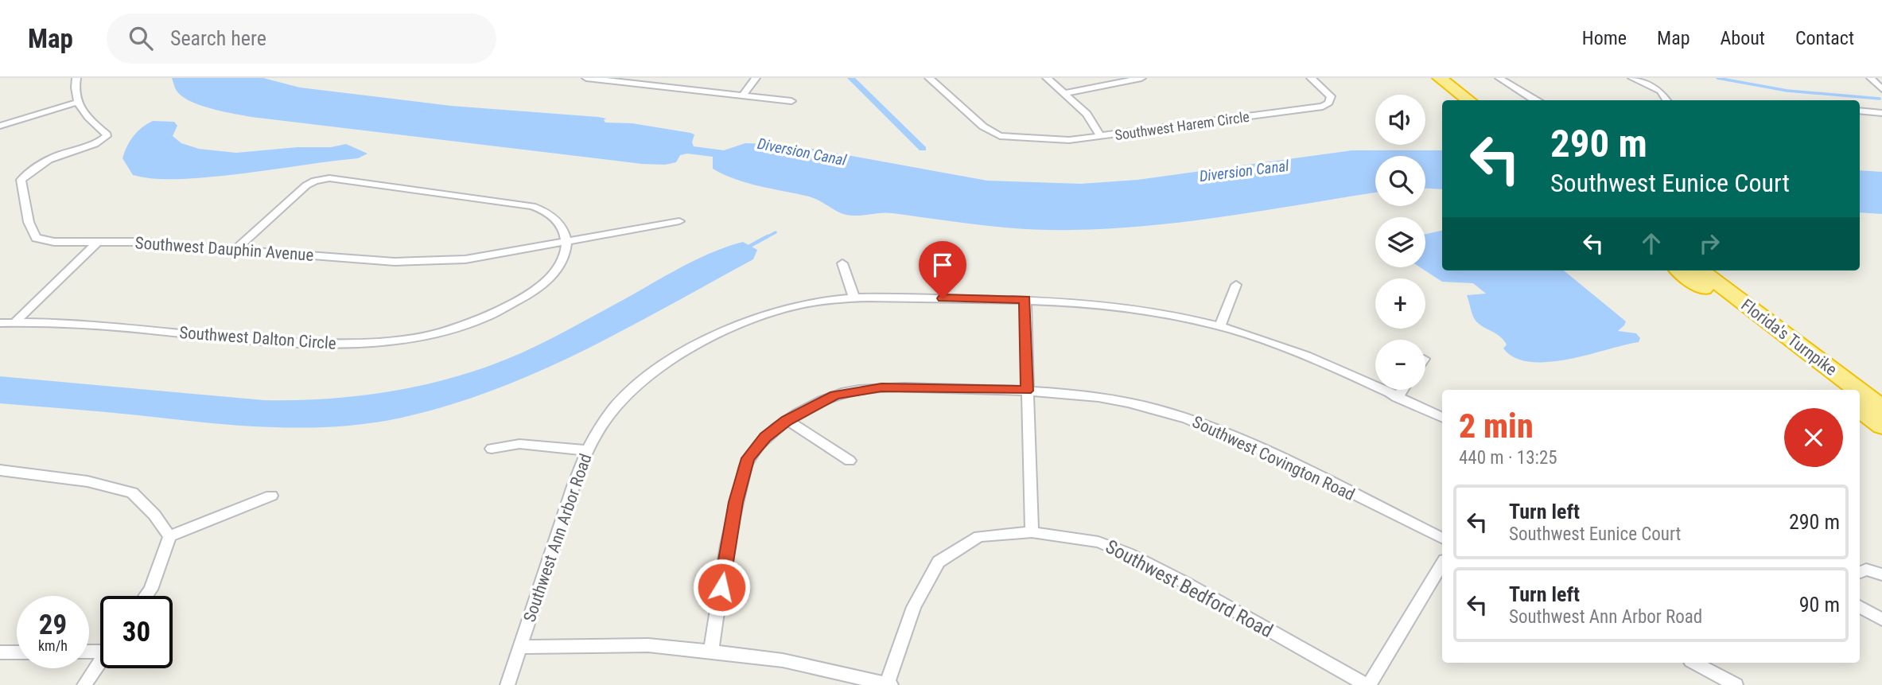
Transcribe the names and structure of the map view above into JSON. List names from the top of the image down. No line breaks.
{"streets":{"highway":["Florida's Turnpike"],"street":["Southwest Harem Circle","Southwest Dauphin Avenue","Southwest Dalton Circle","Southwest Covington Road","Southwest Ann Arbor Road","Southwest Bedford Road"]},"crossings":[["Southwest Dauphin Avenue","Southwest Dalton Circle"]],"water":["Diversion Canal"],"page":{"header":"Map","search":"Search here","nav":["Home","Map","About","Contact"],"map_buttons":["+","−"],"turn":["290 m","Southwest Eunice Court"],"heading":["2 min","440 m · 13:25"],"list":[{"name":"Turn left","note":"Southwest Eunice Court","value":"290 m"},{"name":"Turn left","note":"Southwest Ann Arbor Road","value":"90 m"}],"speed":"29 km/h","limit":"30"}}
